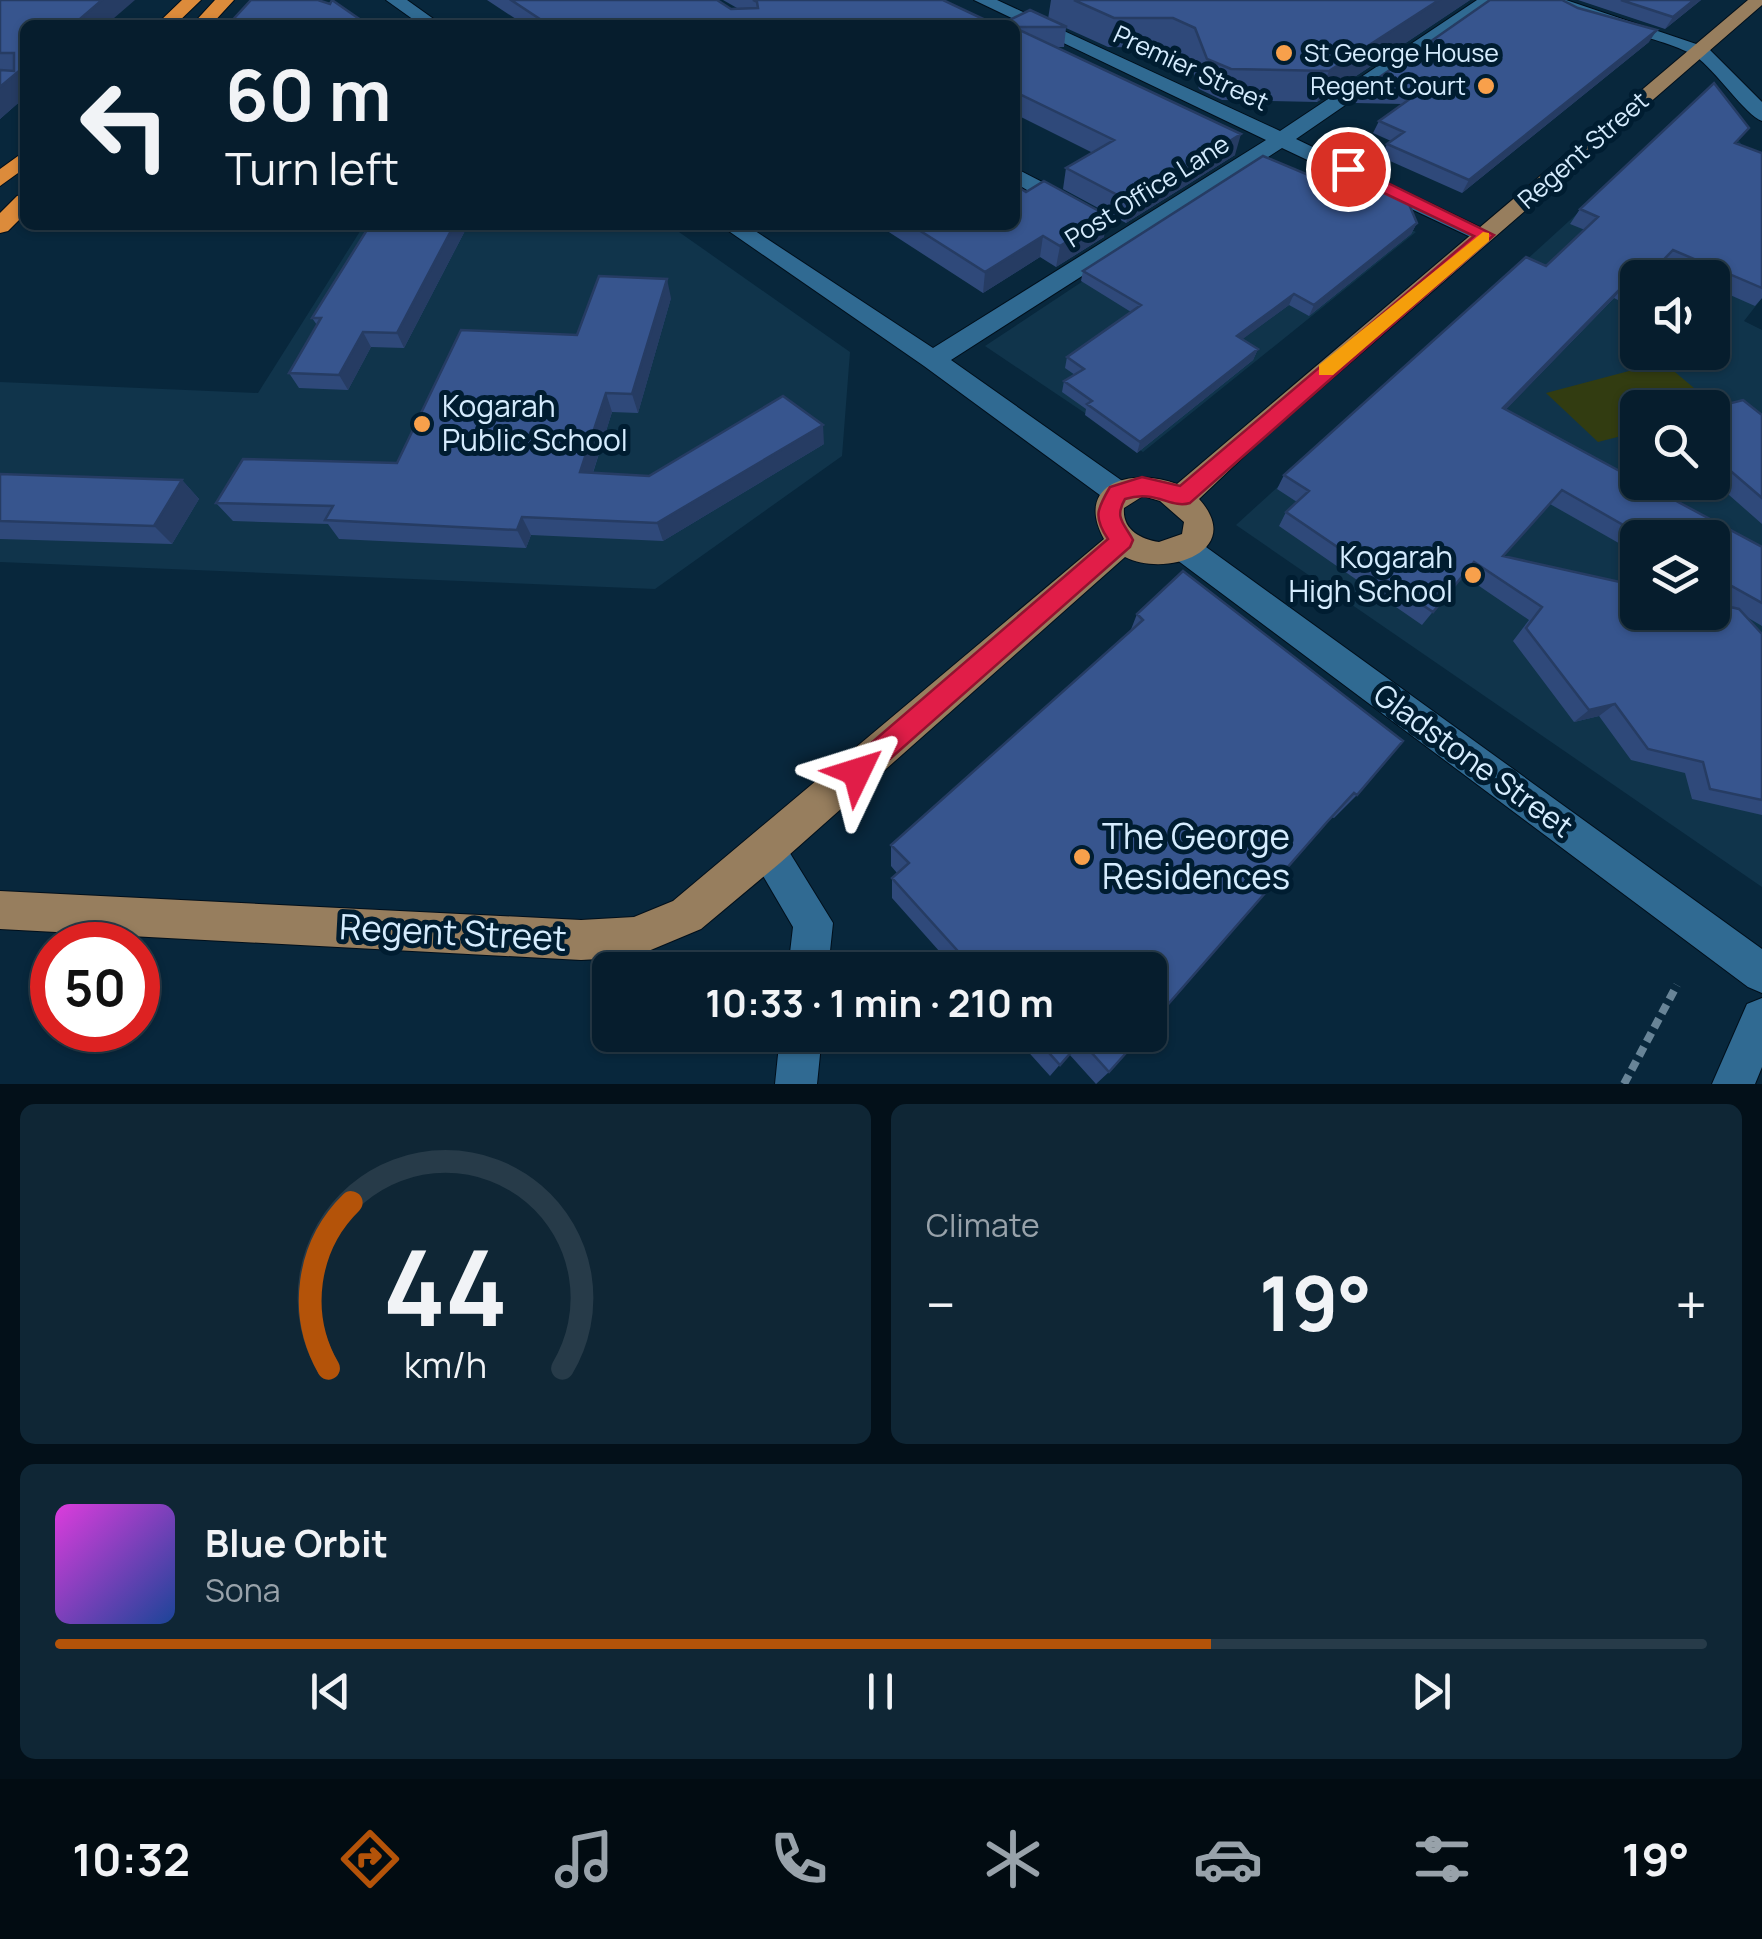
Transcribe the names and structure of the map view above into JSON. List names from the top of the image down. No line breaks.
{"streets":{"main road":["Regent Street"],"street":["Premier Street","Post Office Lane","Gladstone Street"]},"crossings":[["Premier Street","Regent Street"],["Premier Street","Post Office Lane"],["Regent Street","Gladstone Street"]],"places":["St George House","Regent Court","Kogarah Public School","Kogarah High School","The George Residences"],"page":{"turn":["60 m","Turn left"],"limit":"50","trip":"10:33 · 1 min · 210 m","tile":"Climate","heat":["−","19°","+"],"song":["Blue Orbit","Sona"],"tabs":["10:32","19°"],"gauge":["44","km/h"]}}
